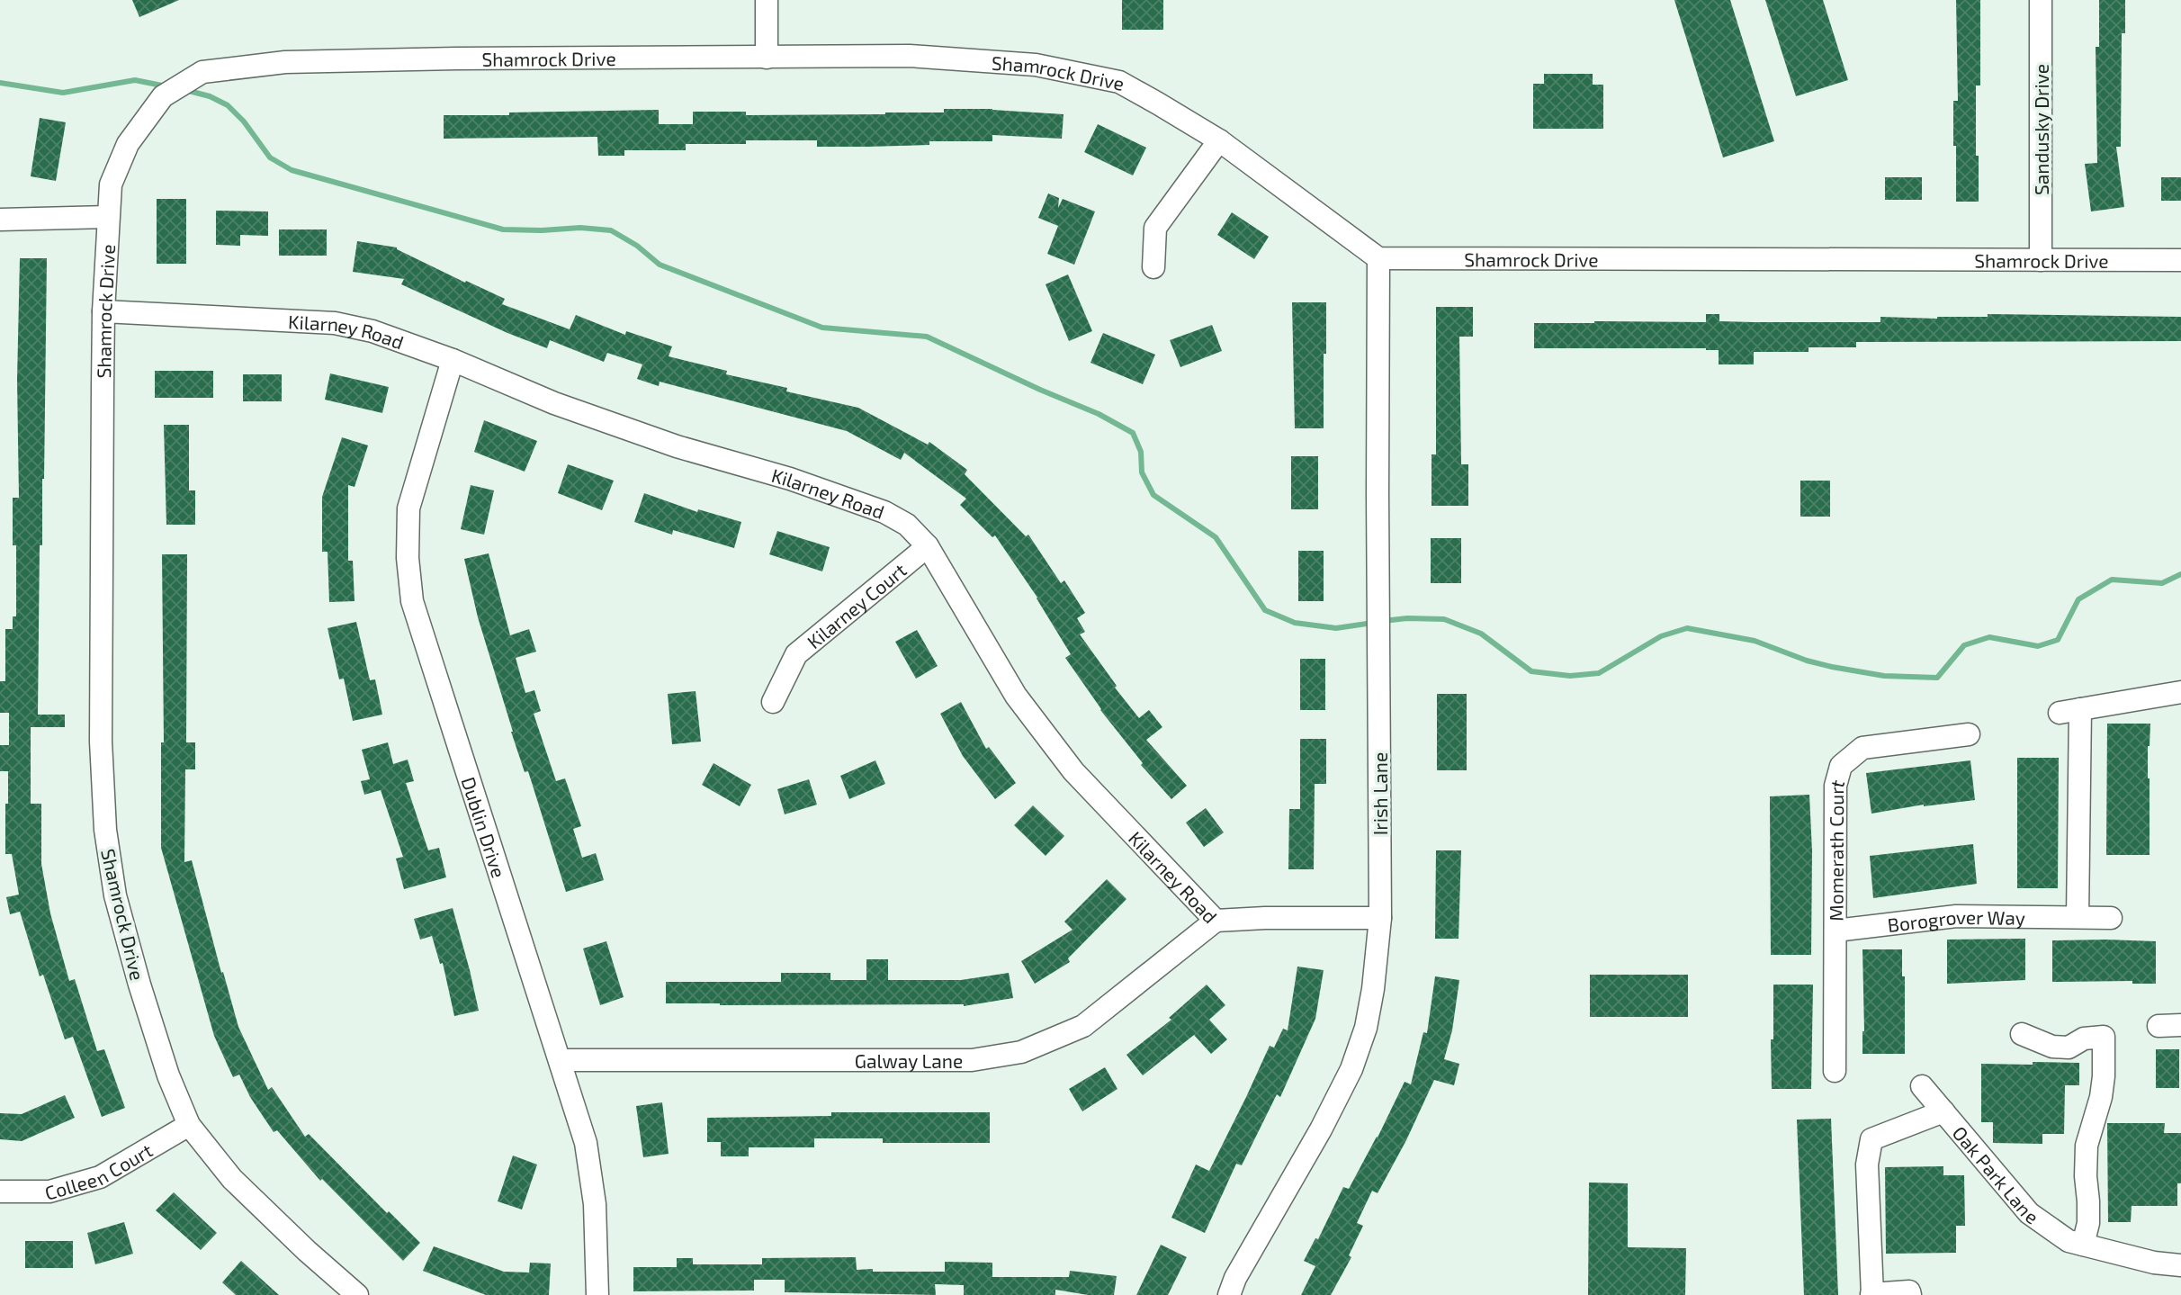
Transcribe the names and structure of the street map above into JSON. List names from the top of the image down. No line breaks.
{"streets":{"street":["Shamrock Drive","Sandusky Drive","Kilarney Road","Kilarney Court","Irish Lane","Dublin Drive","Momerath Court","Borogrover Way","Galway Lane","Colleen Court","Oak Park Lane"]},"crossings":[["Shamrock Drive","Sandusky Drive"],["Shamrock Drive","Kilarney Road"],["Shamrock Drive","Irish Lane"],["Shamrock Drive","Colleen Court"],["Kilarney Road","Kilarney Court"],["Kilarney Road","Irish Lane"],["Kilarney Road","Dublin Drive"],["Kilarney Road","Galway Lane"],["Dublin Drive","Galway Lane"],["Momerath Court","Borogrover Way"]]}
